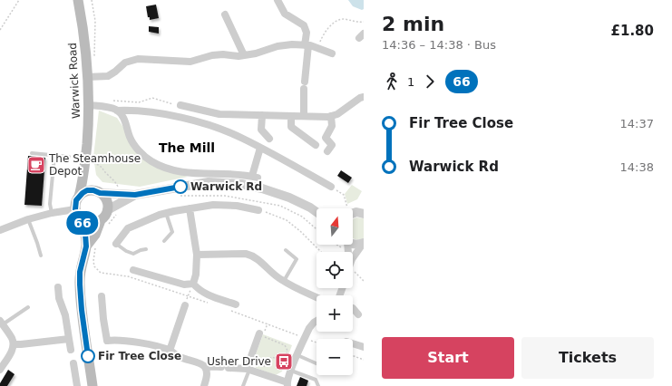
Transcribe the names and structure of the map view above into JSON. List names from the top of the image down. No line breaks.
{"streets":{"main road":["Warwick Road"]},"districts":["The Mill"],"places":{"cafe":["The Steamhouse Depot"],"other":["Warwick Rd","Fir Tree Close"],"bus stop":["Usher Drive"]},"lines":["bus line 66"],"north":"top","page":{"on_map":"66","heading":["2 min","14:36 – 14:38 · Bus","£1.80"],"legs":["1","66"],"list":[{"name":"Fir Tree Close","value":"14:37"},{"name":"Warwick Rd","value":"14:38"}],"map_buttons":["+","−"],"buttons":["Start","Tickets"]}}
